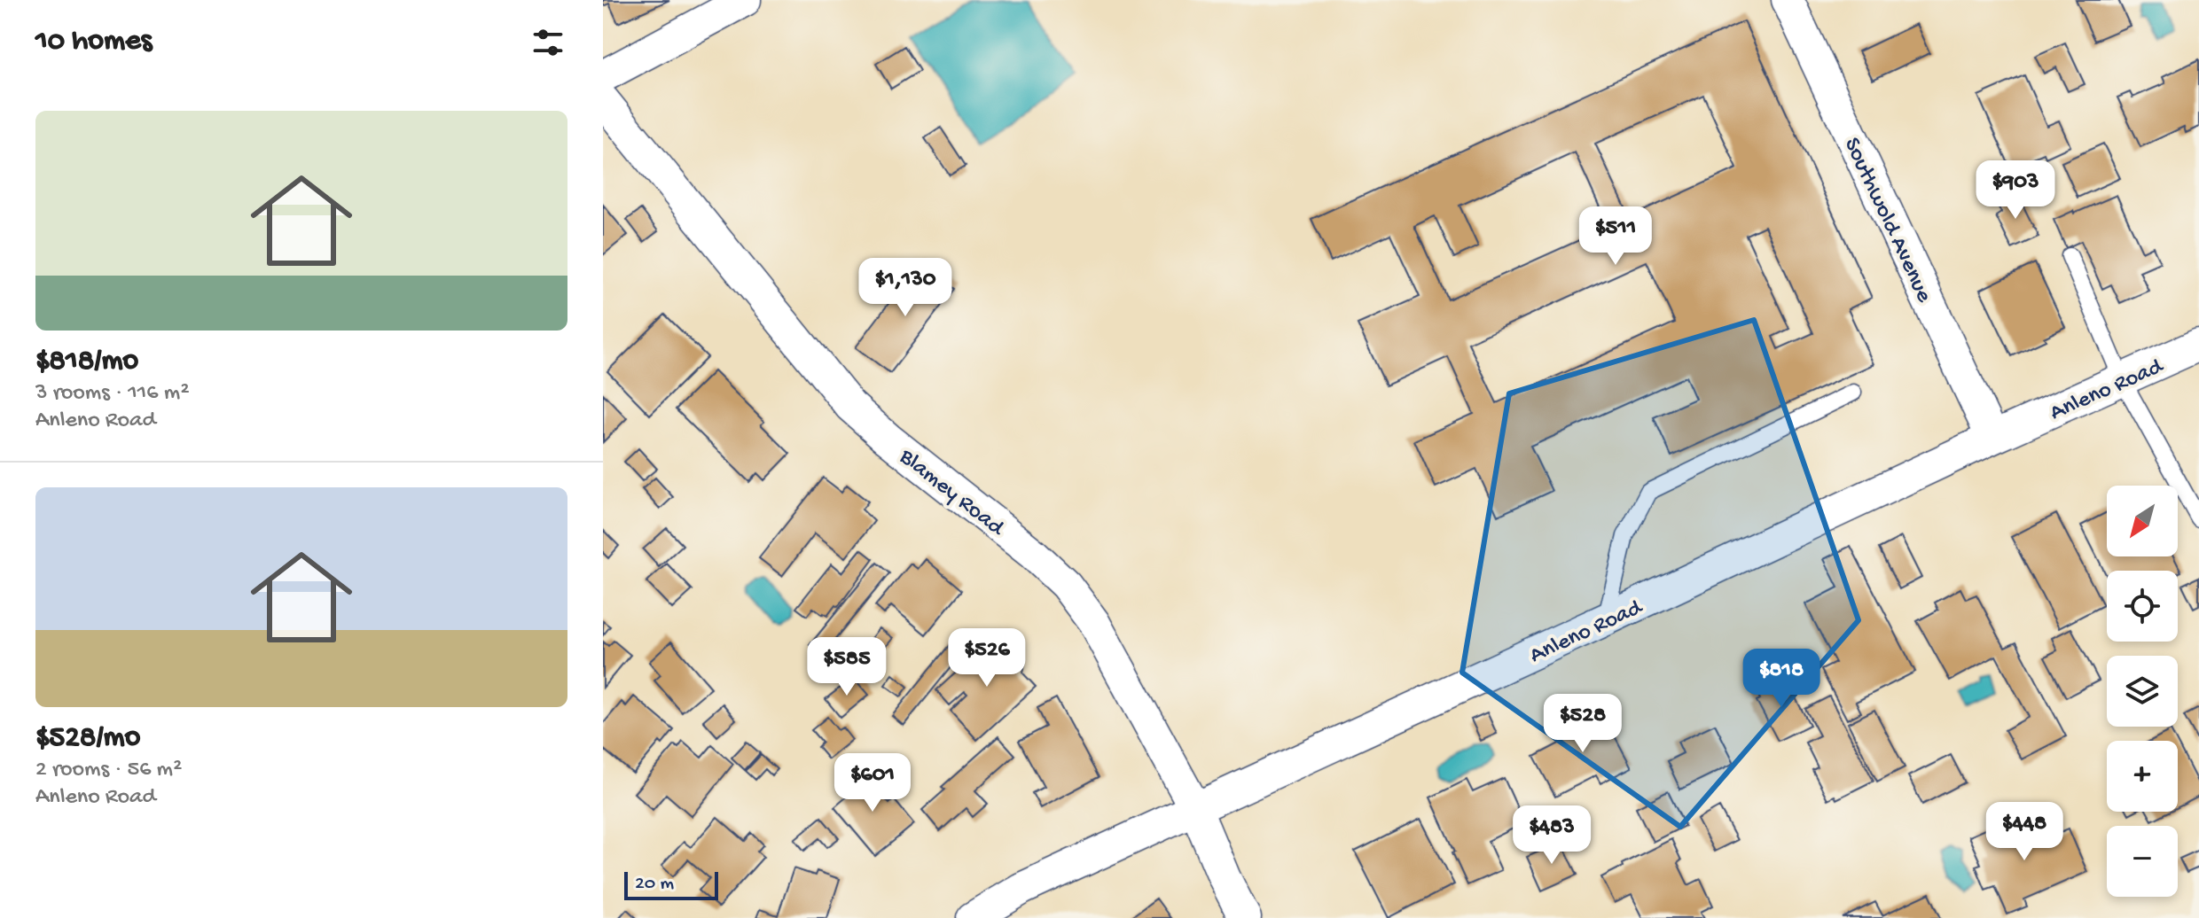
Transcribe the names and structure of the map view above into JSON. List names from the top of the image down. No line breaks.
{"streets":{"street":["Southwold Avenue","Anleno Road","Blamey Road"]},"crossings":[["Southwold Avenue","Anleno Road"],["Anleno Road","Blamey Road"]],"scale_bar":"20 m","north":"bottom left","page":{"heading":"10 homes","list":[{"name":"$818/mo","note":"3 rooms · 116 m² · Anleno Road"},{"name":"$528/mo","note":"2 rooms · 56 m² · Anleno Road"}],"price":["$903","$511","$1,130","$526","$585","$818","$528","$601","$448","$483"],"map_buttons":["+","−"],"scale":"20 m"}}
